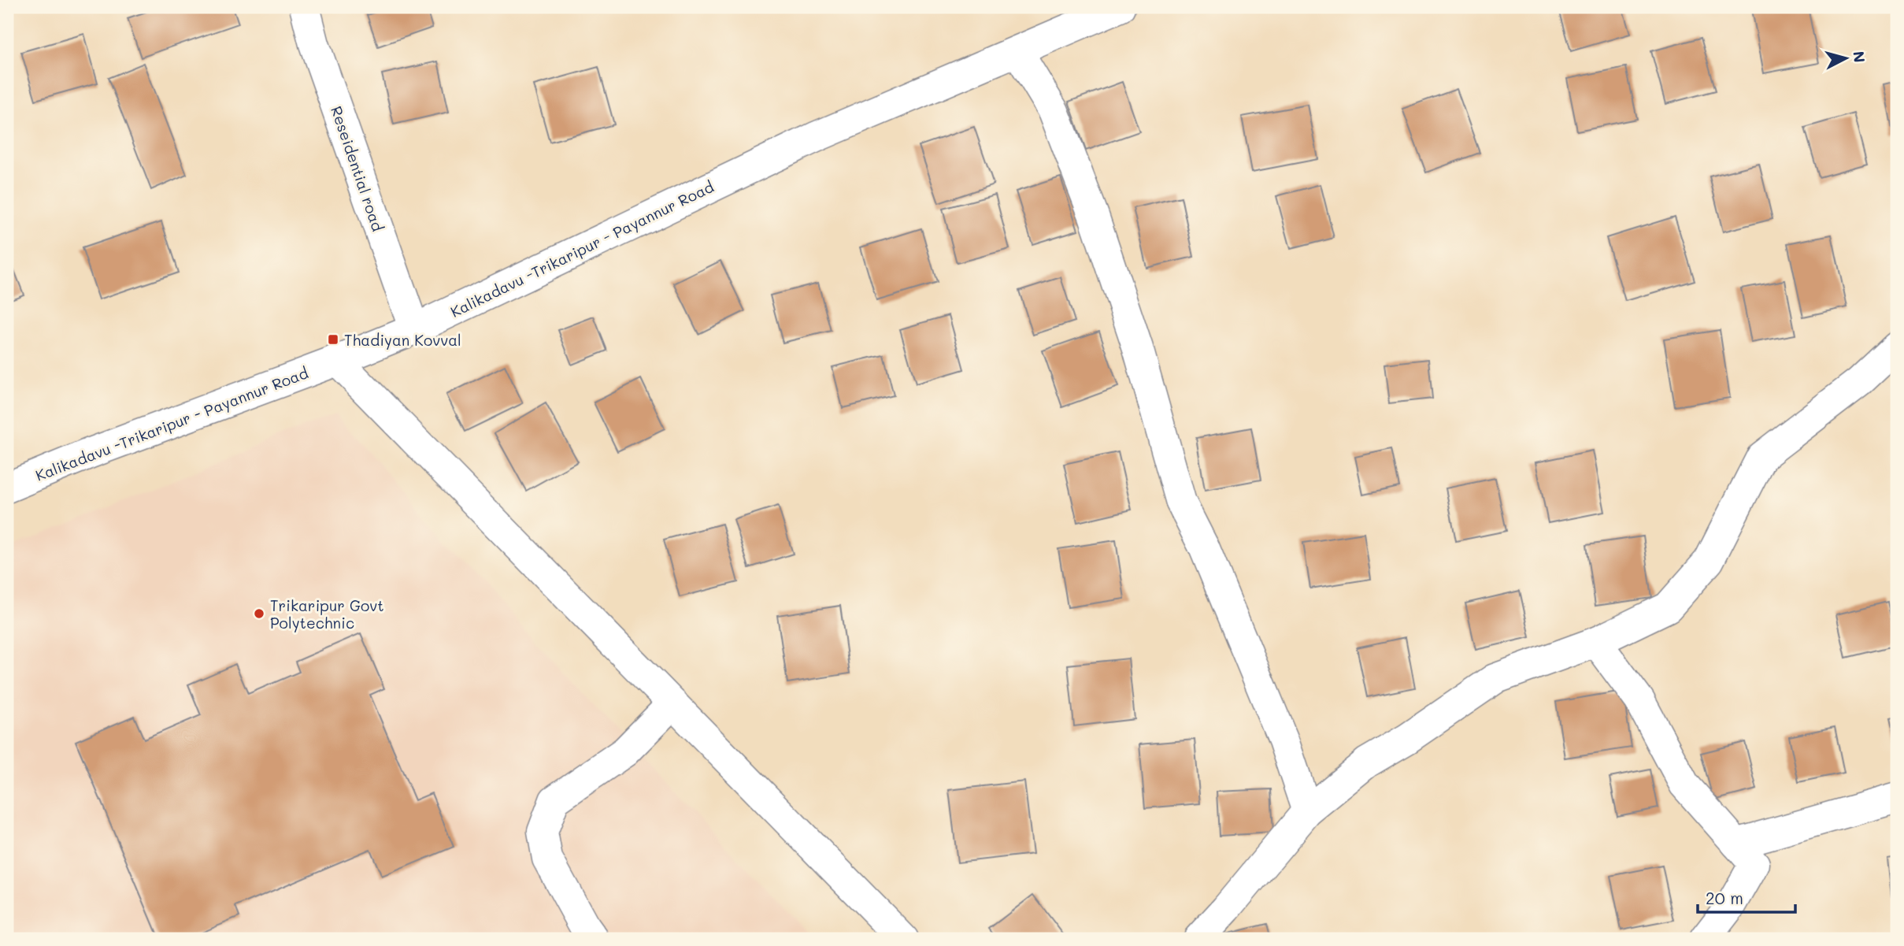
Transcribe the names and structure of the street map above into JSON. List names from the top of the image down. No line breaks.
{"streets":{"street":["Reseidential road","Kalikadavu -Trikaripur - Payannur Road"]},"crossings":[["Reseidential road","Kalikadavu -Trikaripur - Payannur Road"]],"places":{"transit":["Thadiyan Kovval"],"other":["Trikaripur Govt Polytechnic"]},"scale_bar":"20 m","north":"right"}
